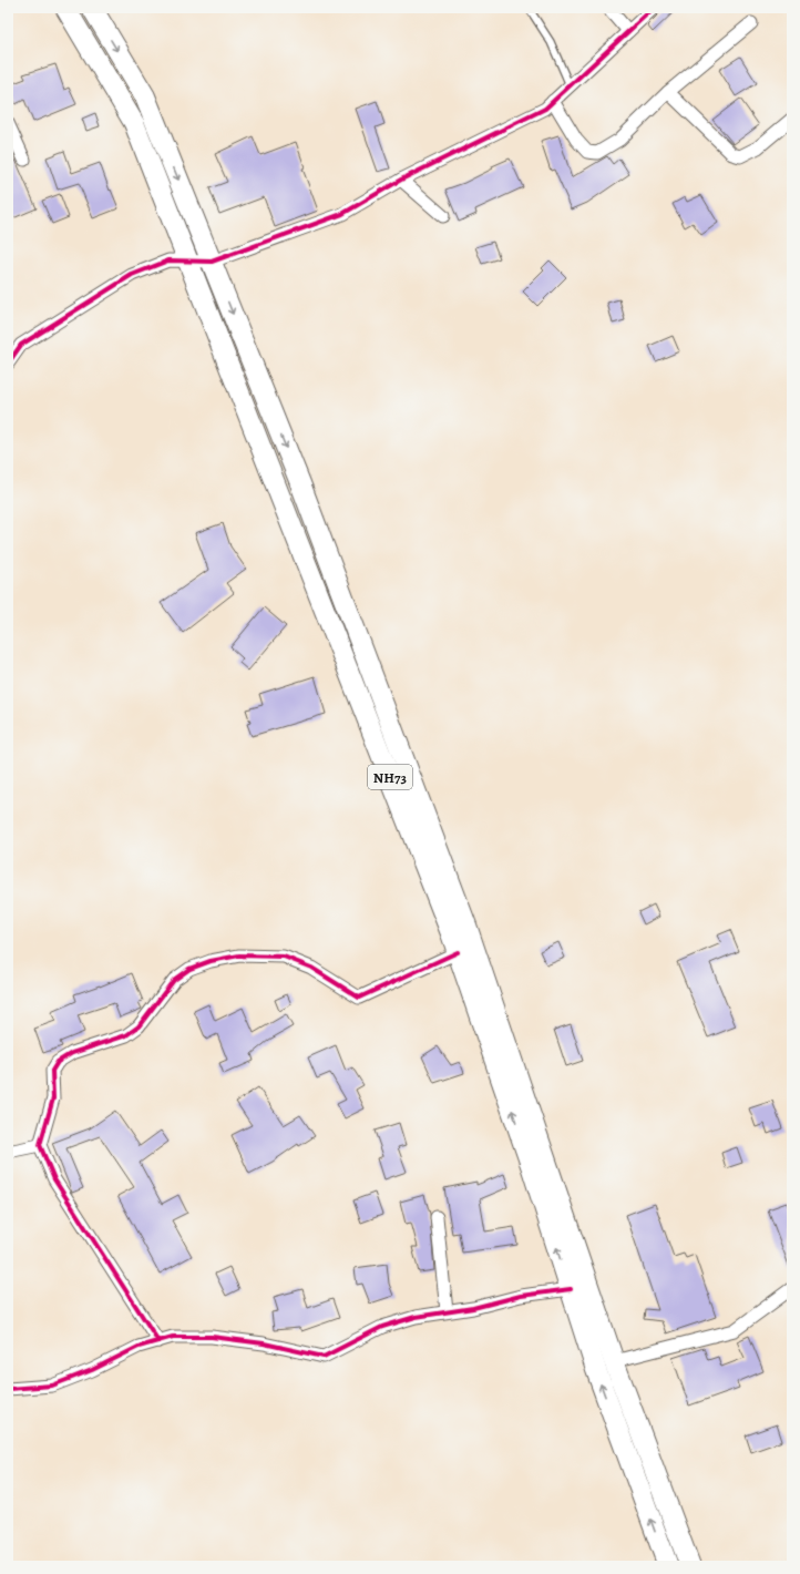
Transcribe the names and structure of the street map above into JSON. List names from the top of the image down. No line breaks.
{"streets":{"highway":["NH73"]}}
